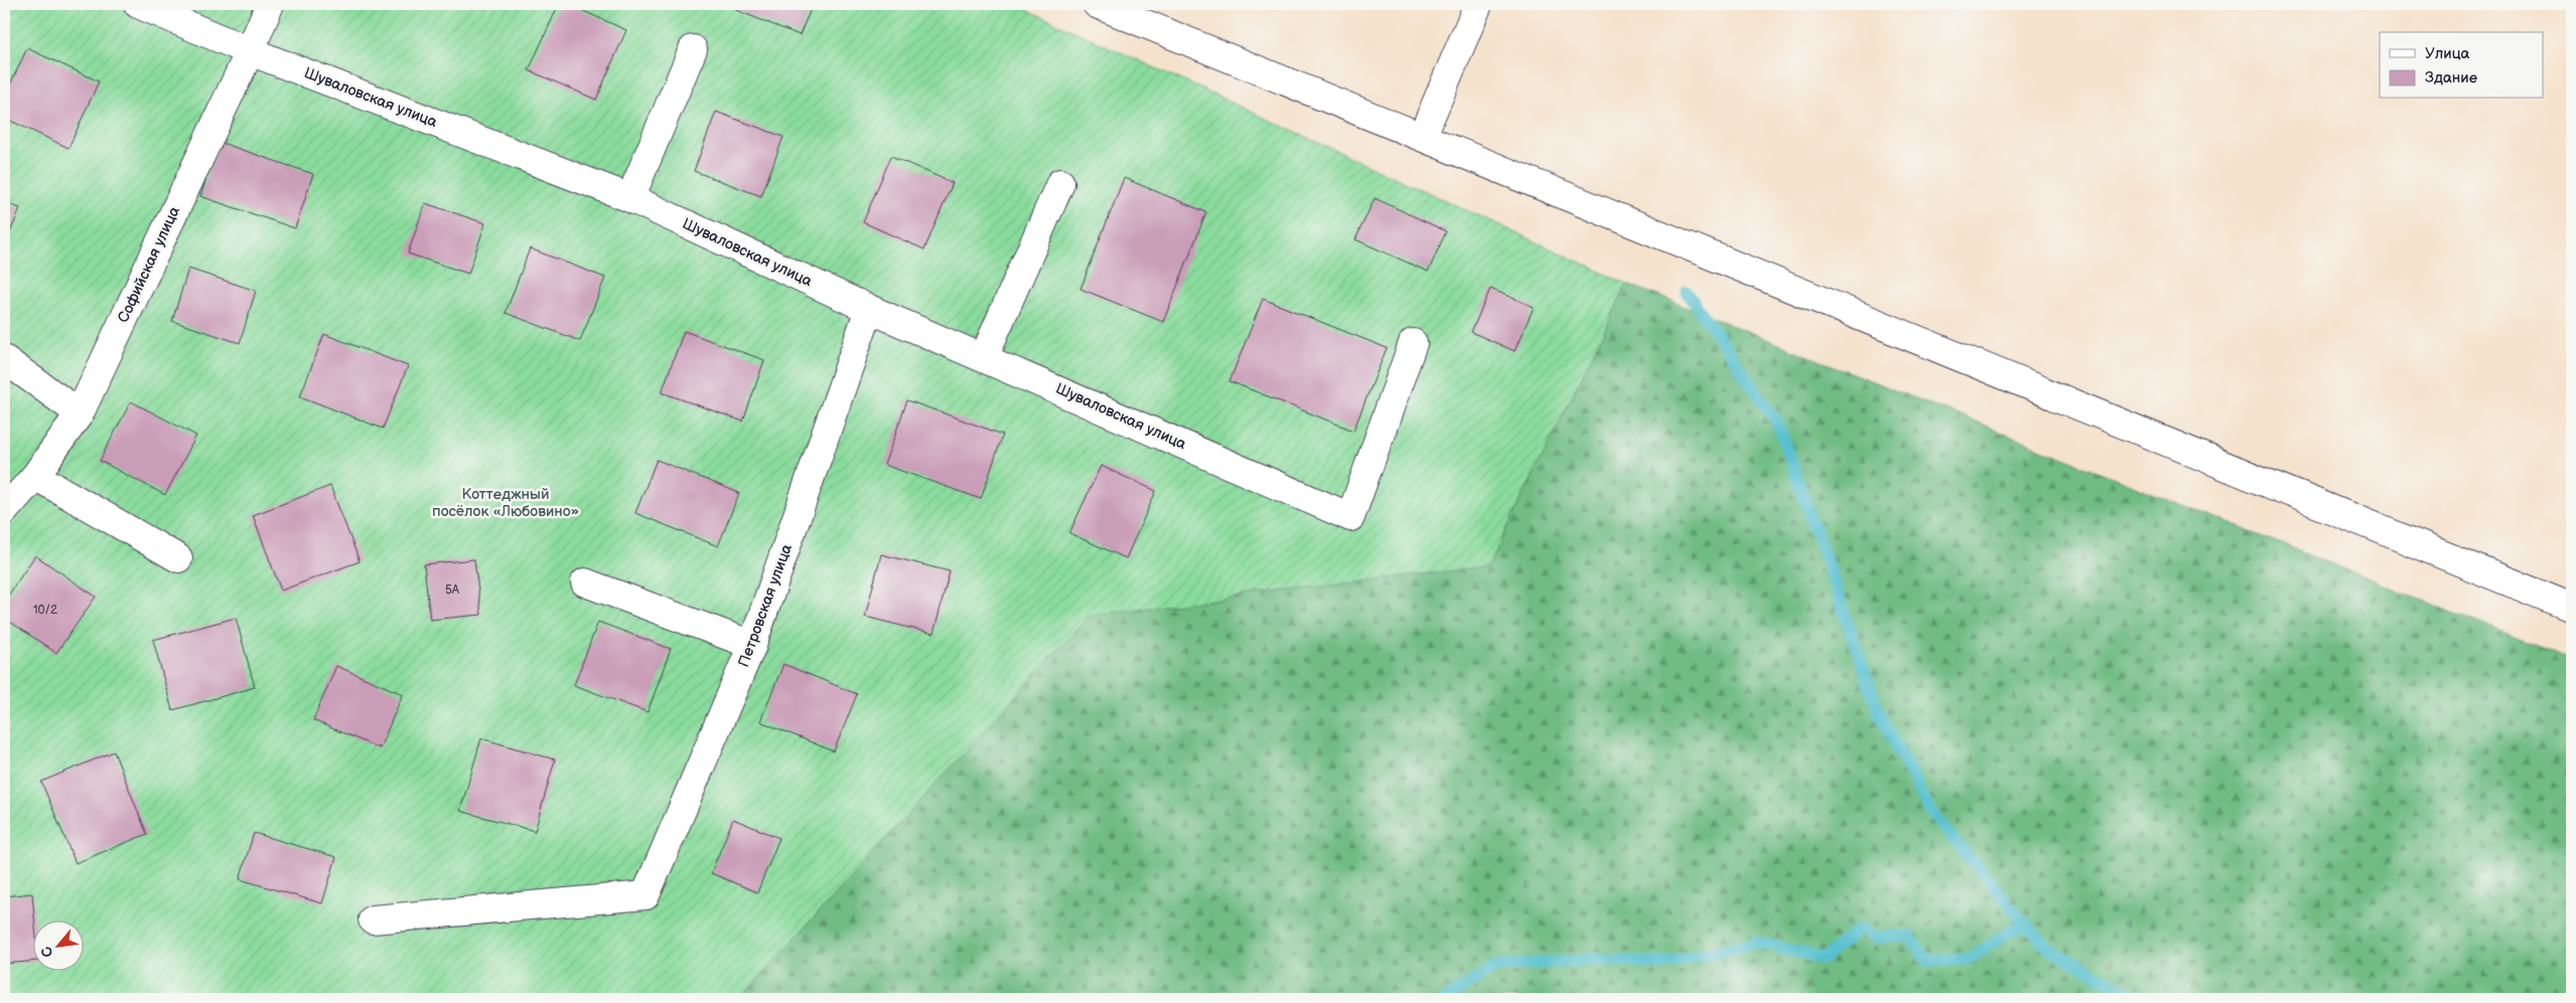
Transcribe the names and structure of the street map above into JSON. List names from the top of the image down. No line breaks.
{"streets":{"street":["Шуваловская улица","Софийская улица","Петровская улица"]},"crossings":[["Шуваловская улица","Софийская улица"],["Шуваловская улица","Петровская улица"]],"parks":["Коттеджный посёлок «Любовино»"],"house_numbers":["5А","10/2"],"legend":["Улица","Здание"],"north":"bottom left"}
